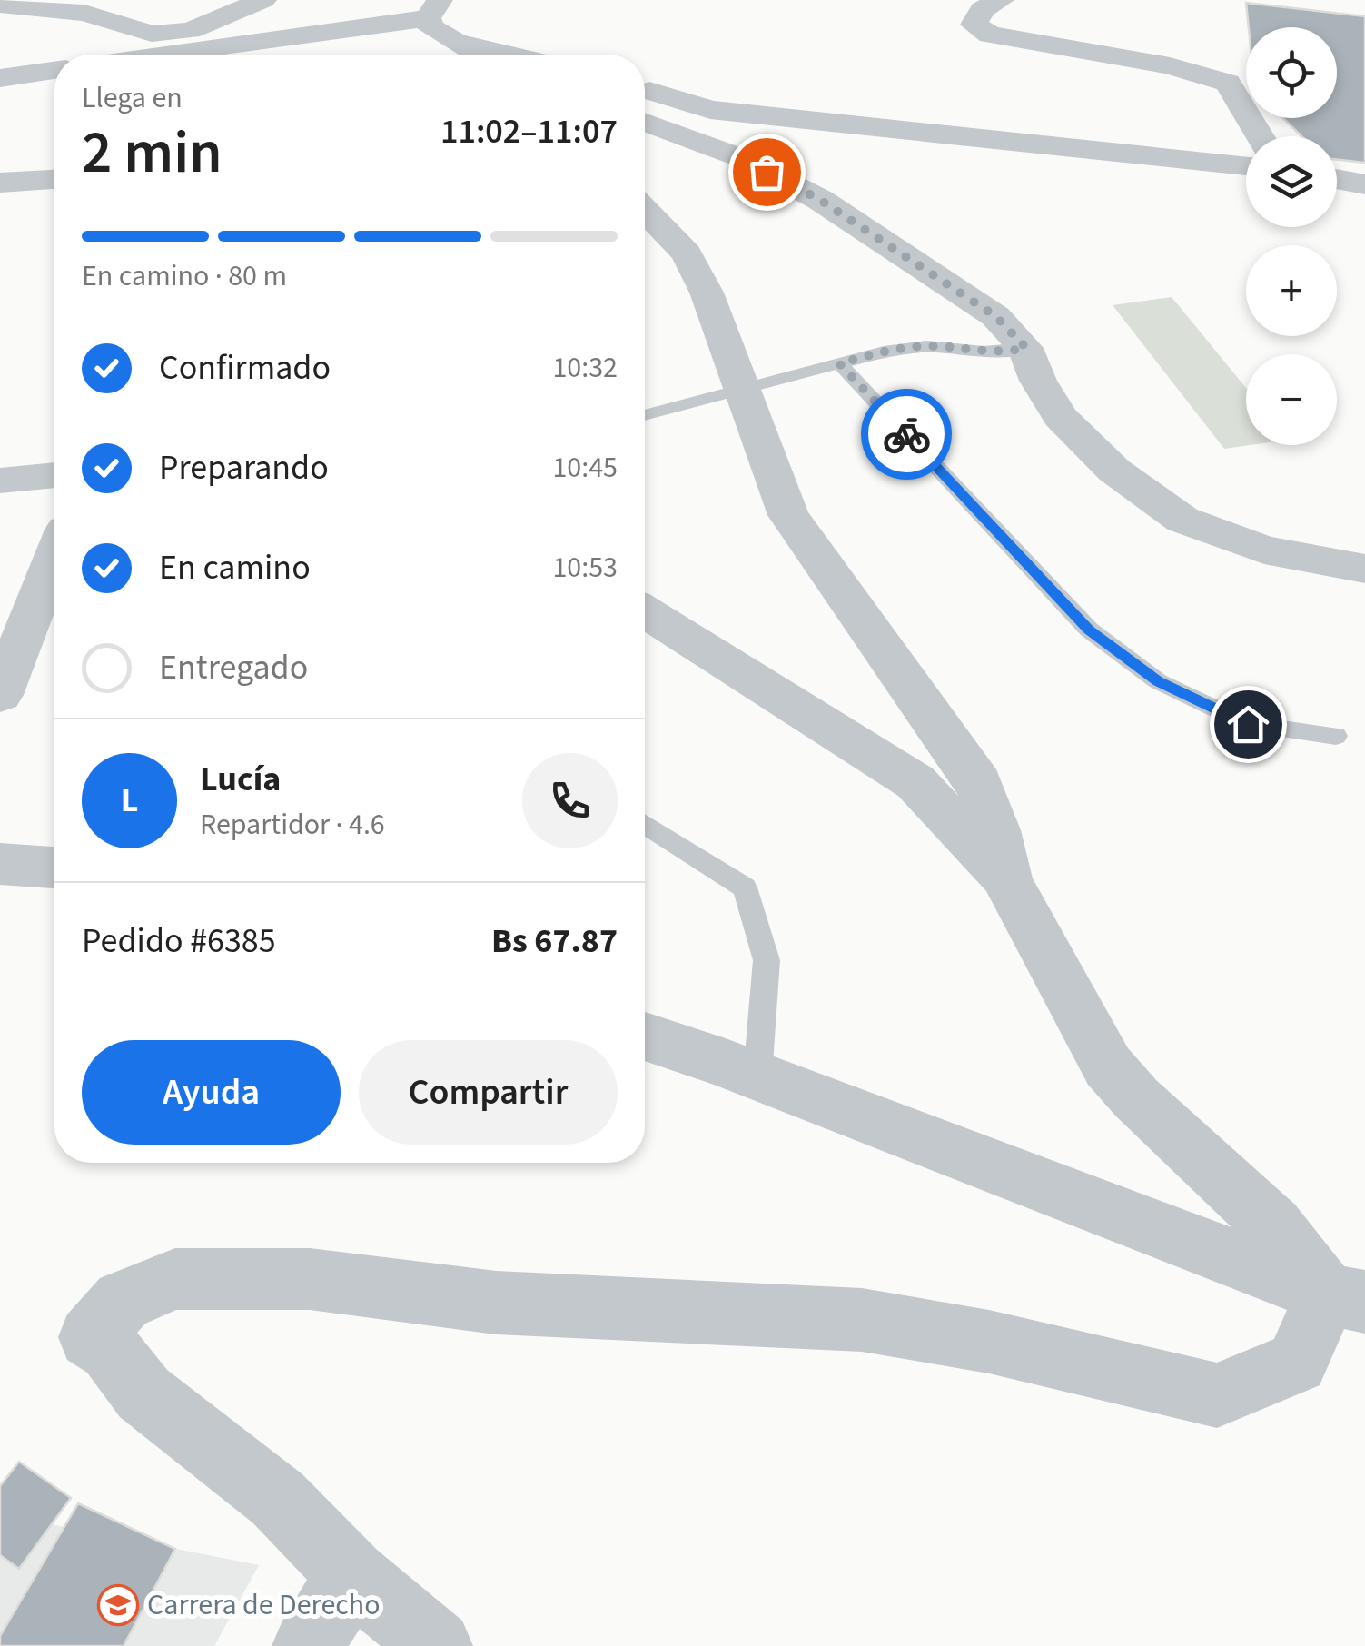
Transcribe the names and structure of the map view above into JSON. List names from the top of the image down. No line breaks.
{"places":{"school or university":["Carrera de Derecho"]},"page":{"map_buttons":["+","−"],"heading":["2 min","Llega en","11:02–11:07"],"panel":["Lucía","Repartidor · 4.6","Pedido #6385","Bs 67.87"],"bar":"En camino · 80 m","list":[["Confirmado","10:32"],["Preparando","10:45"],["En camino","10:53"],"Entregado"],"round":"L","buttons":["Ayuda","Compartir"]}}
